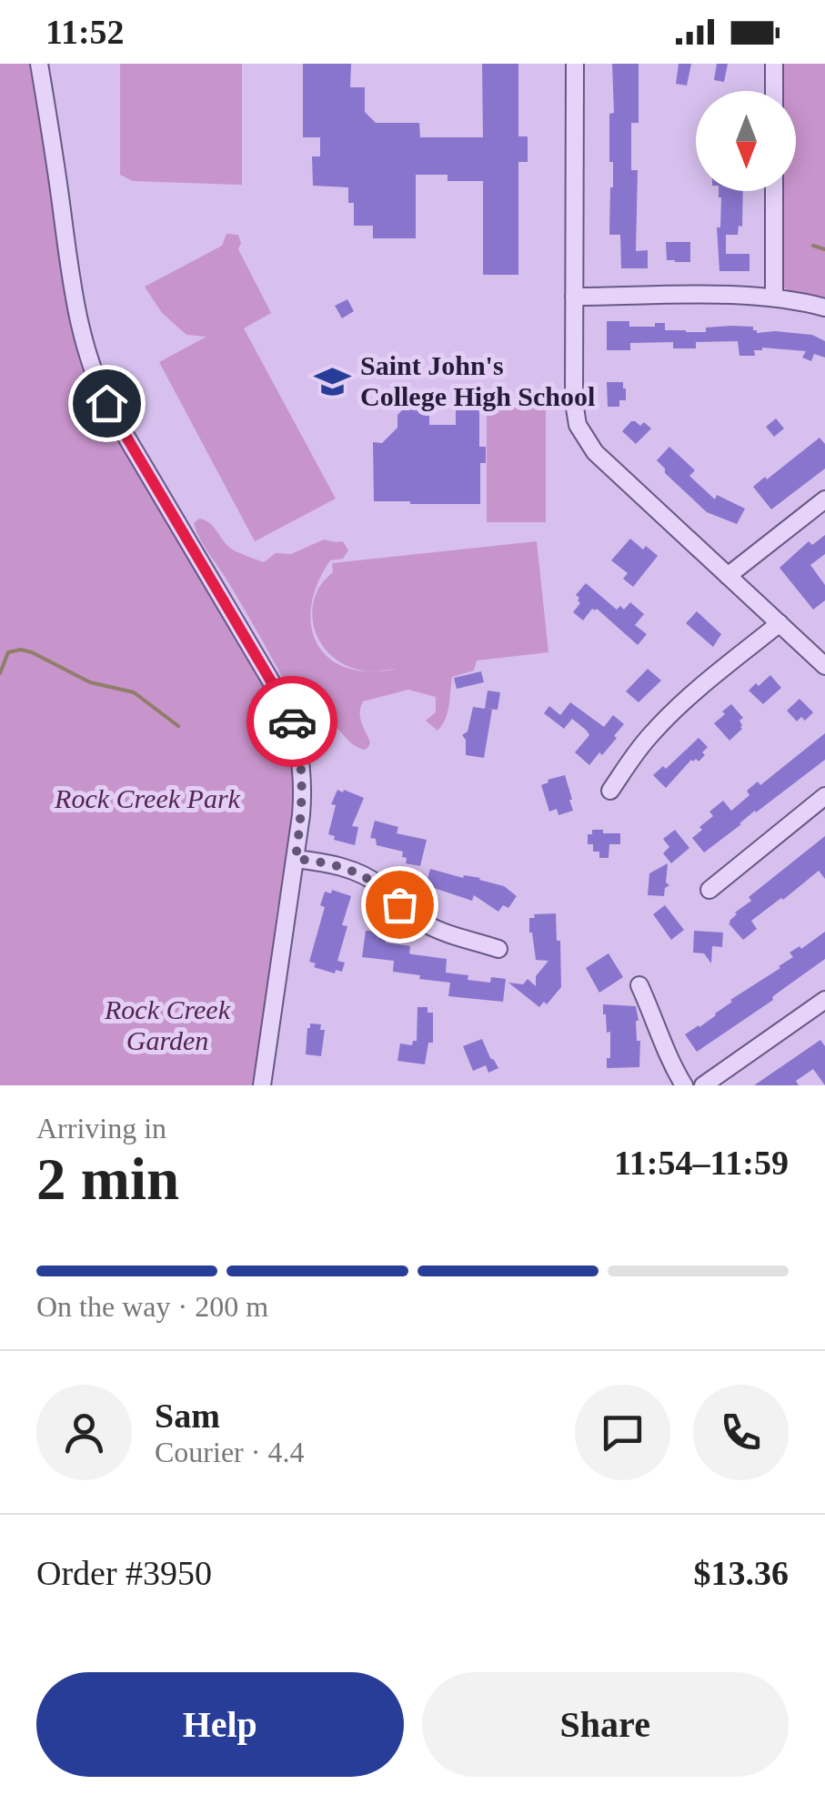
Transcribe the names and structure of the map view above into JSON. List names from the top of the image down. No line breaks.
{"parks":["Rock Creek Park","Rock Creek Garden"],"places":{"school or university":["Saint John's College High School"]},"north":"bottom","page":{"status":"11:52","heading":["2 min","Arriving in","11:54–11:59"],"panel":["Sam","Courier · 4.4","Order #3950","$13.36"],"bar":"On the way · 200 m","buttons":["Help","Share"]}}
